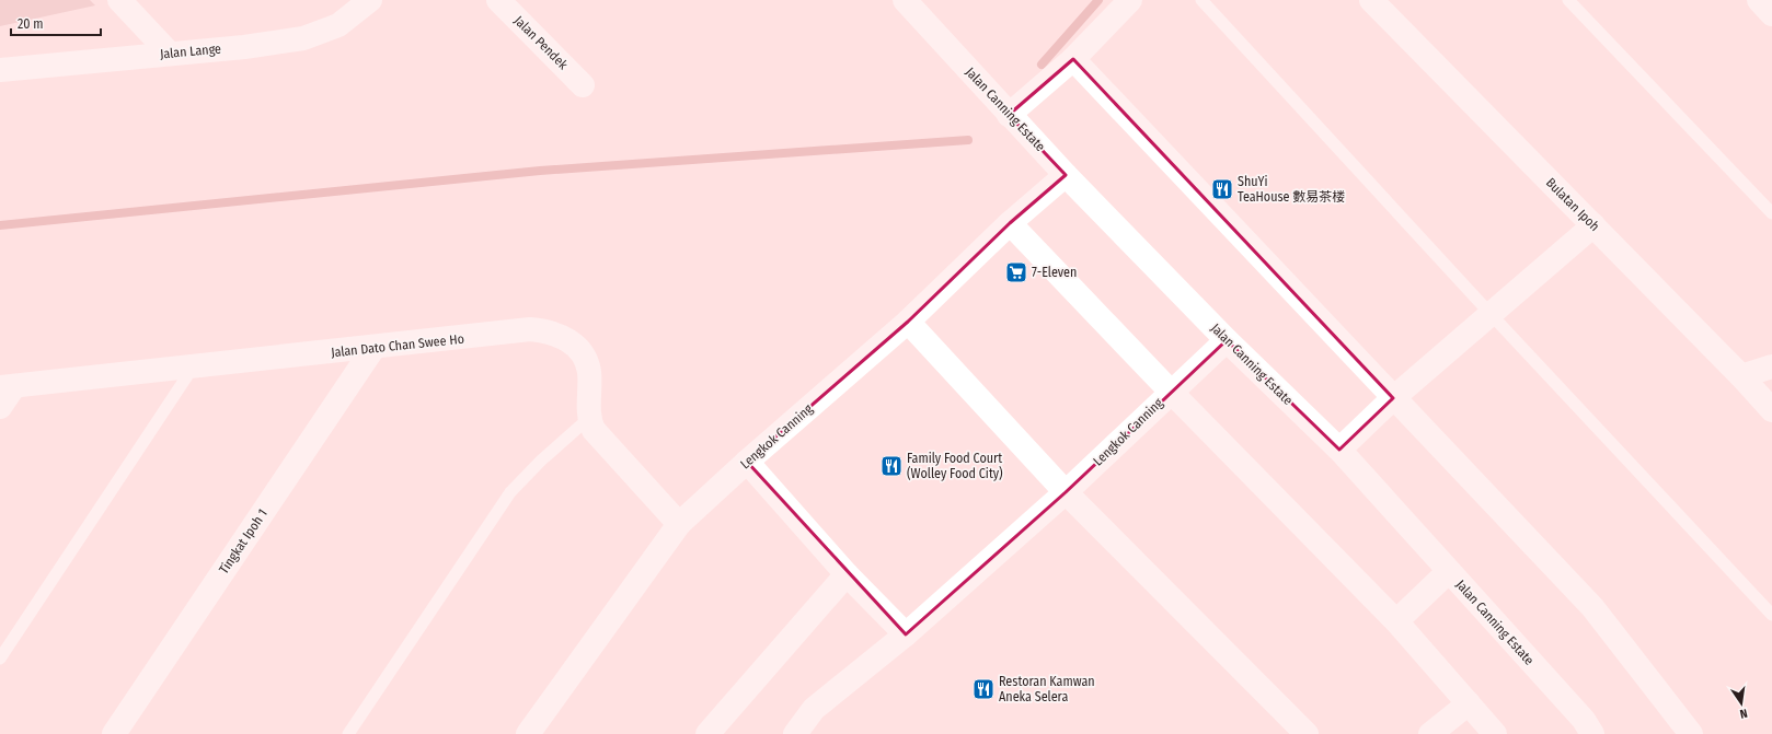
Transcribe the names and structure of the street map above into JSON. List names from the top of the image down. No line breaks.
{"streets":{"street":["Jalan Pendek","Jalan Lange","Jalan Canning Estate","Bulatan Ipoh","Jalan Dato Chan Swee Ho","Lengkok Canning","Tingkat Ipoh 1"]},"crossings":[["Jalan Canning Estate","Lengkok Canning"],["Jalan Dato Chan Swee Ho","Lengkok Canning"],["Jalan Dato Chan Swee Ho","Tingkat Ipoh 1"]],"places":{"restaurant":["ShuYi TeaHouse 數易茶楼","Family Food Court (Wolley Food City)","Restoran Kamwan Aneka Selera"],"supermarket":["7-Eleven"]},"scale_bar":"20 m","north":"bottom"}
